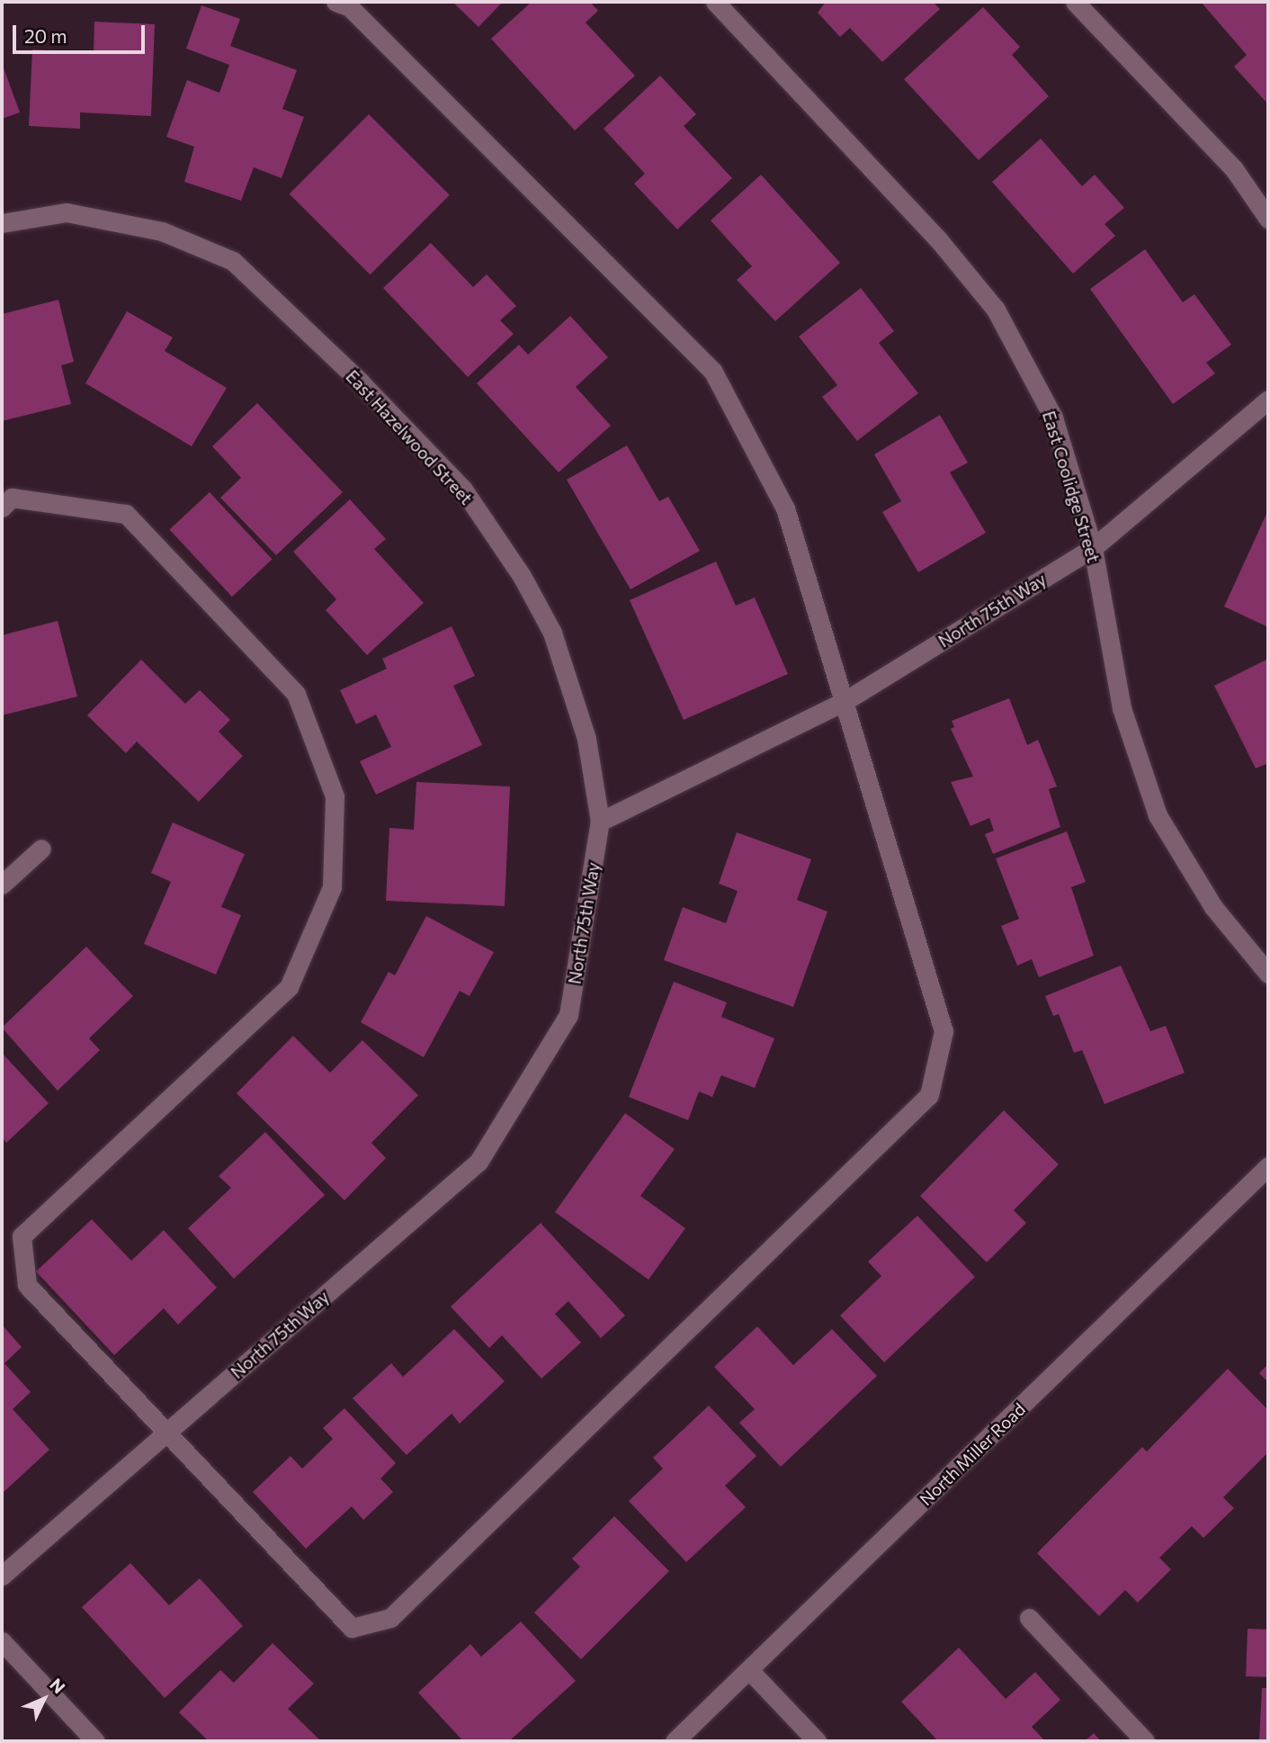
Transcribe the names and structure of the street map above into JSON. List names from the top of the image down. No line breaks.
{"streets":{"street":["East Hazelwood Street","East Coolidge Street","North 75th Way","North Miller Road"]},"crossings":[["East Hazelwood Street","North 75th Way"],["East Coolidge Street","North 75th Way"]],"scale_bar":"20 m","north":"top right"}
